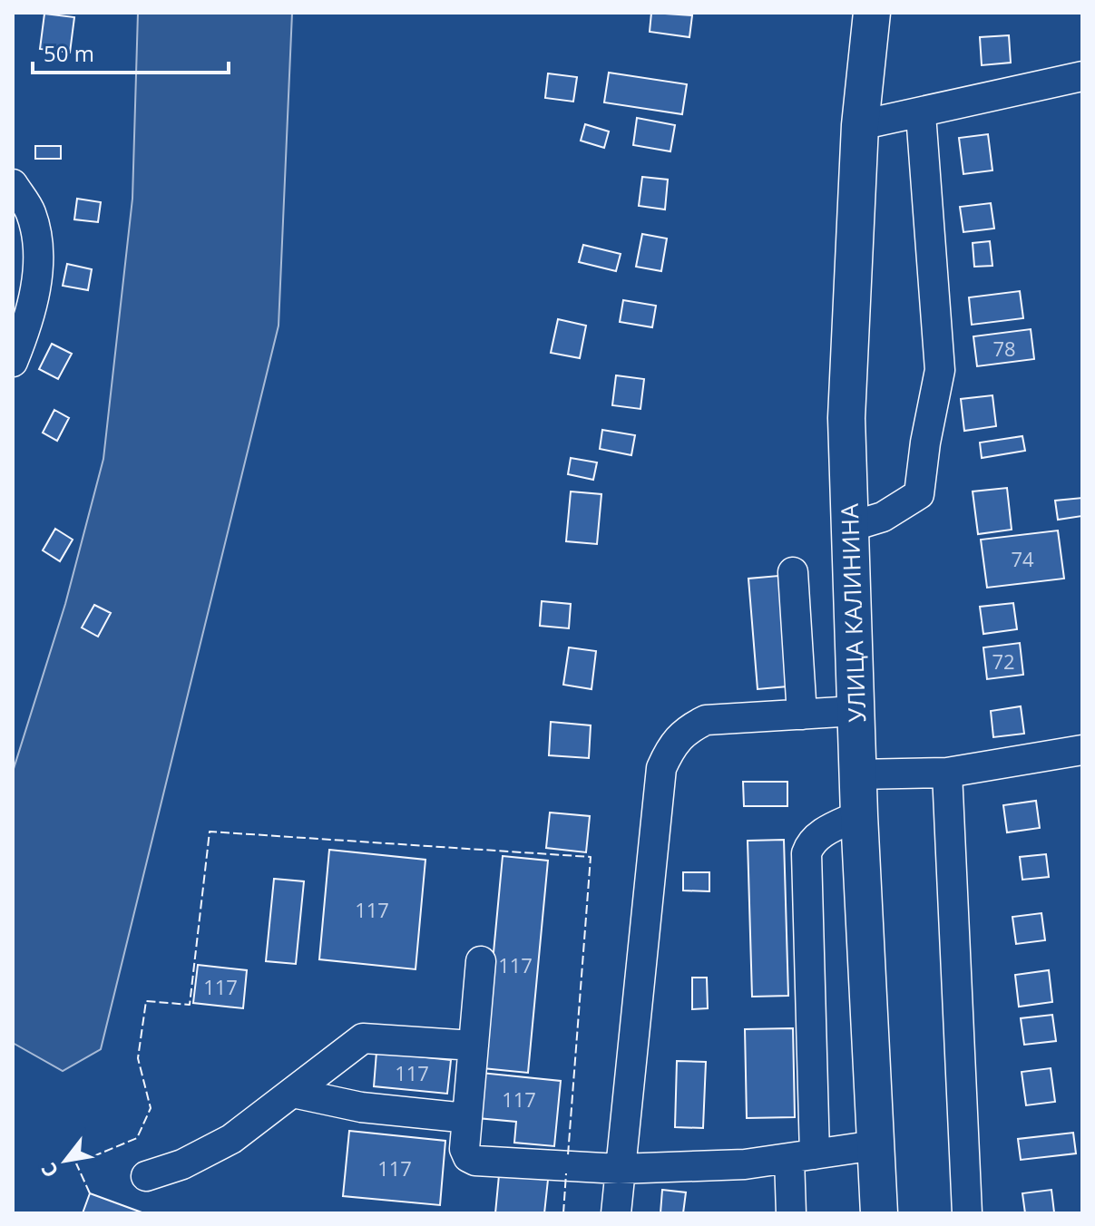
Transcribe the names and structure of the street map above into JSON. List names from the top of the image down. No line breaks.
{"streets":{"main road":["УЛИЦА КАЛИНИНА"]},"house_numbers":["78","74","72","117","117","117","117","117","117"],"scale_bar":"50 m","north":"bottom left"}
